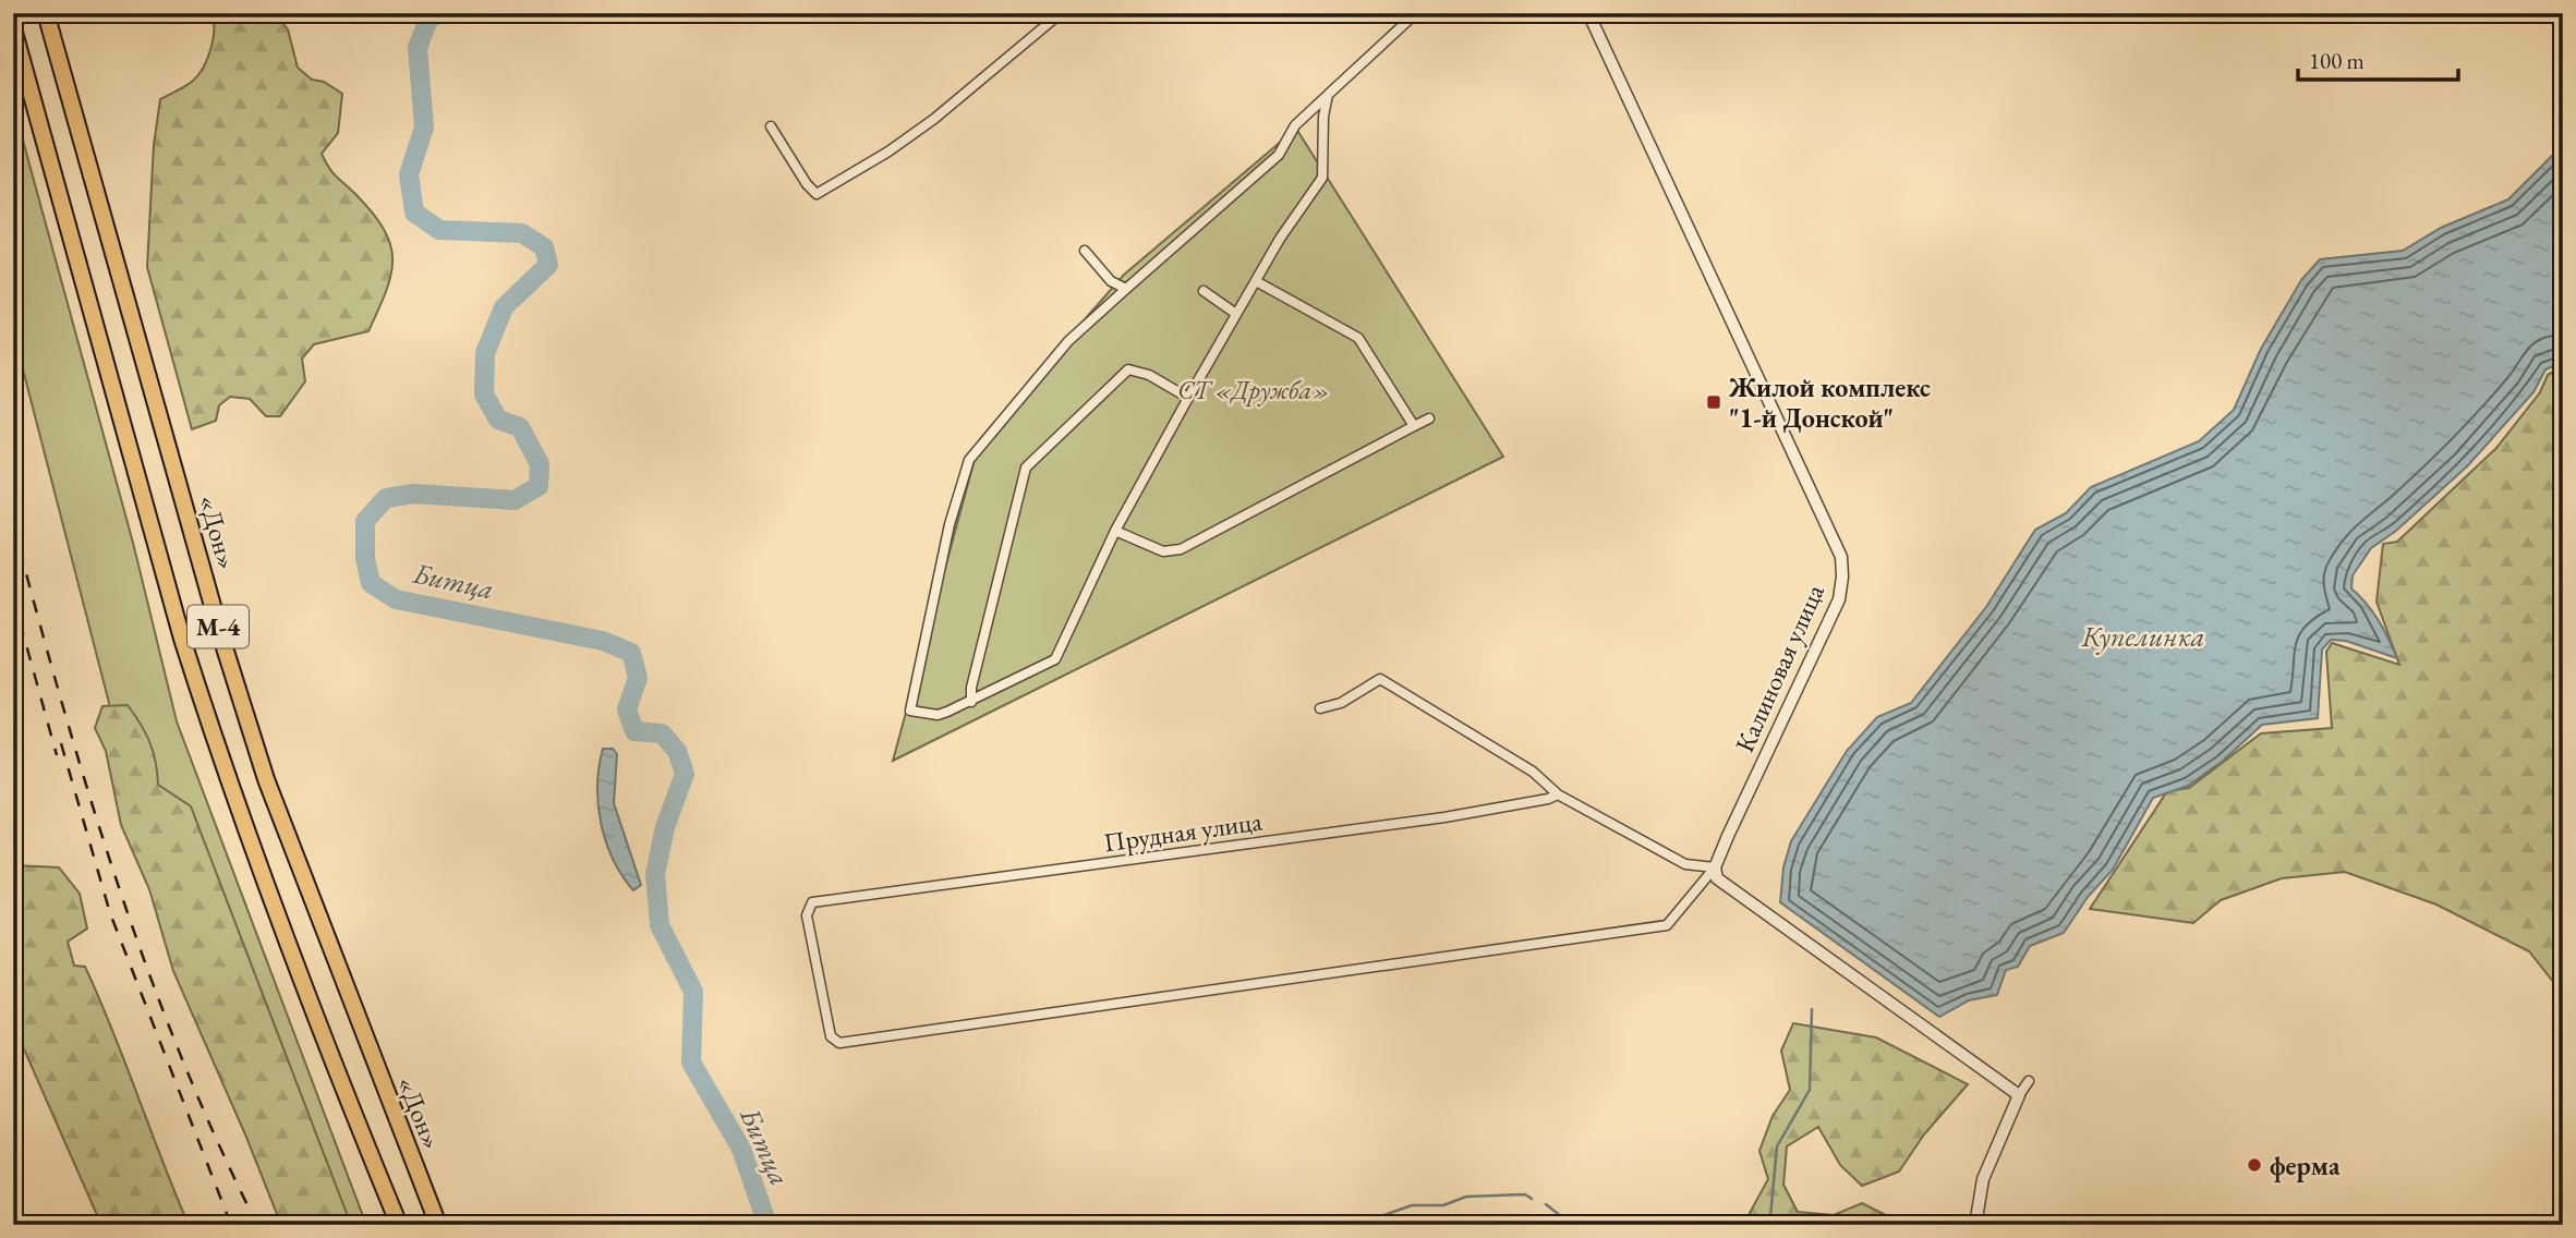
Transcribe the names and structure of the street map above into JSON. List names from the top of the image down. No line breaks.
{"streets":{"highway":["«Дон»","М-4"],"street":["Калиновая улица","Прудная улица"]},"crossings":[["Калиновая улица","Прудная улица"]],"water":["Битца","Купелинка"],"parks":["СТ «Дружба»"],"places":{"transit":["Жилой комплекс \"1-й Донской\""],"other":["ферма"]},"scale_bar":"100 m"}
